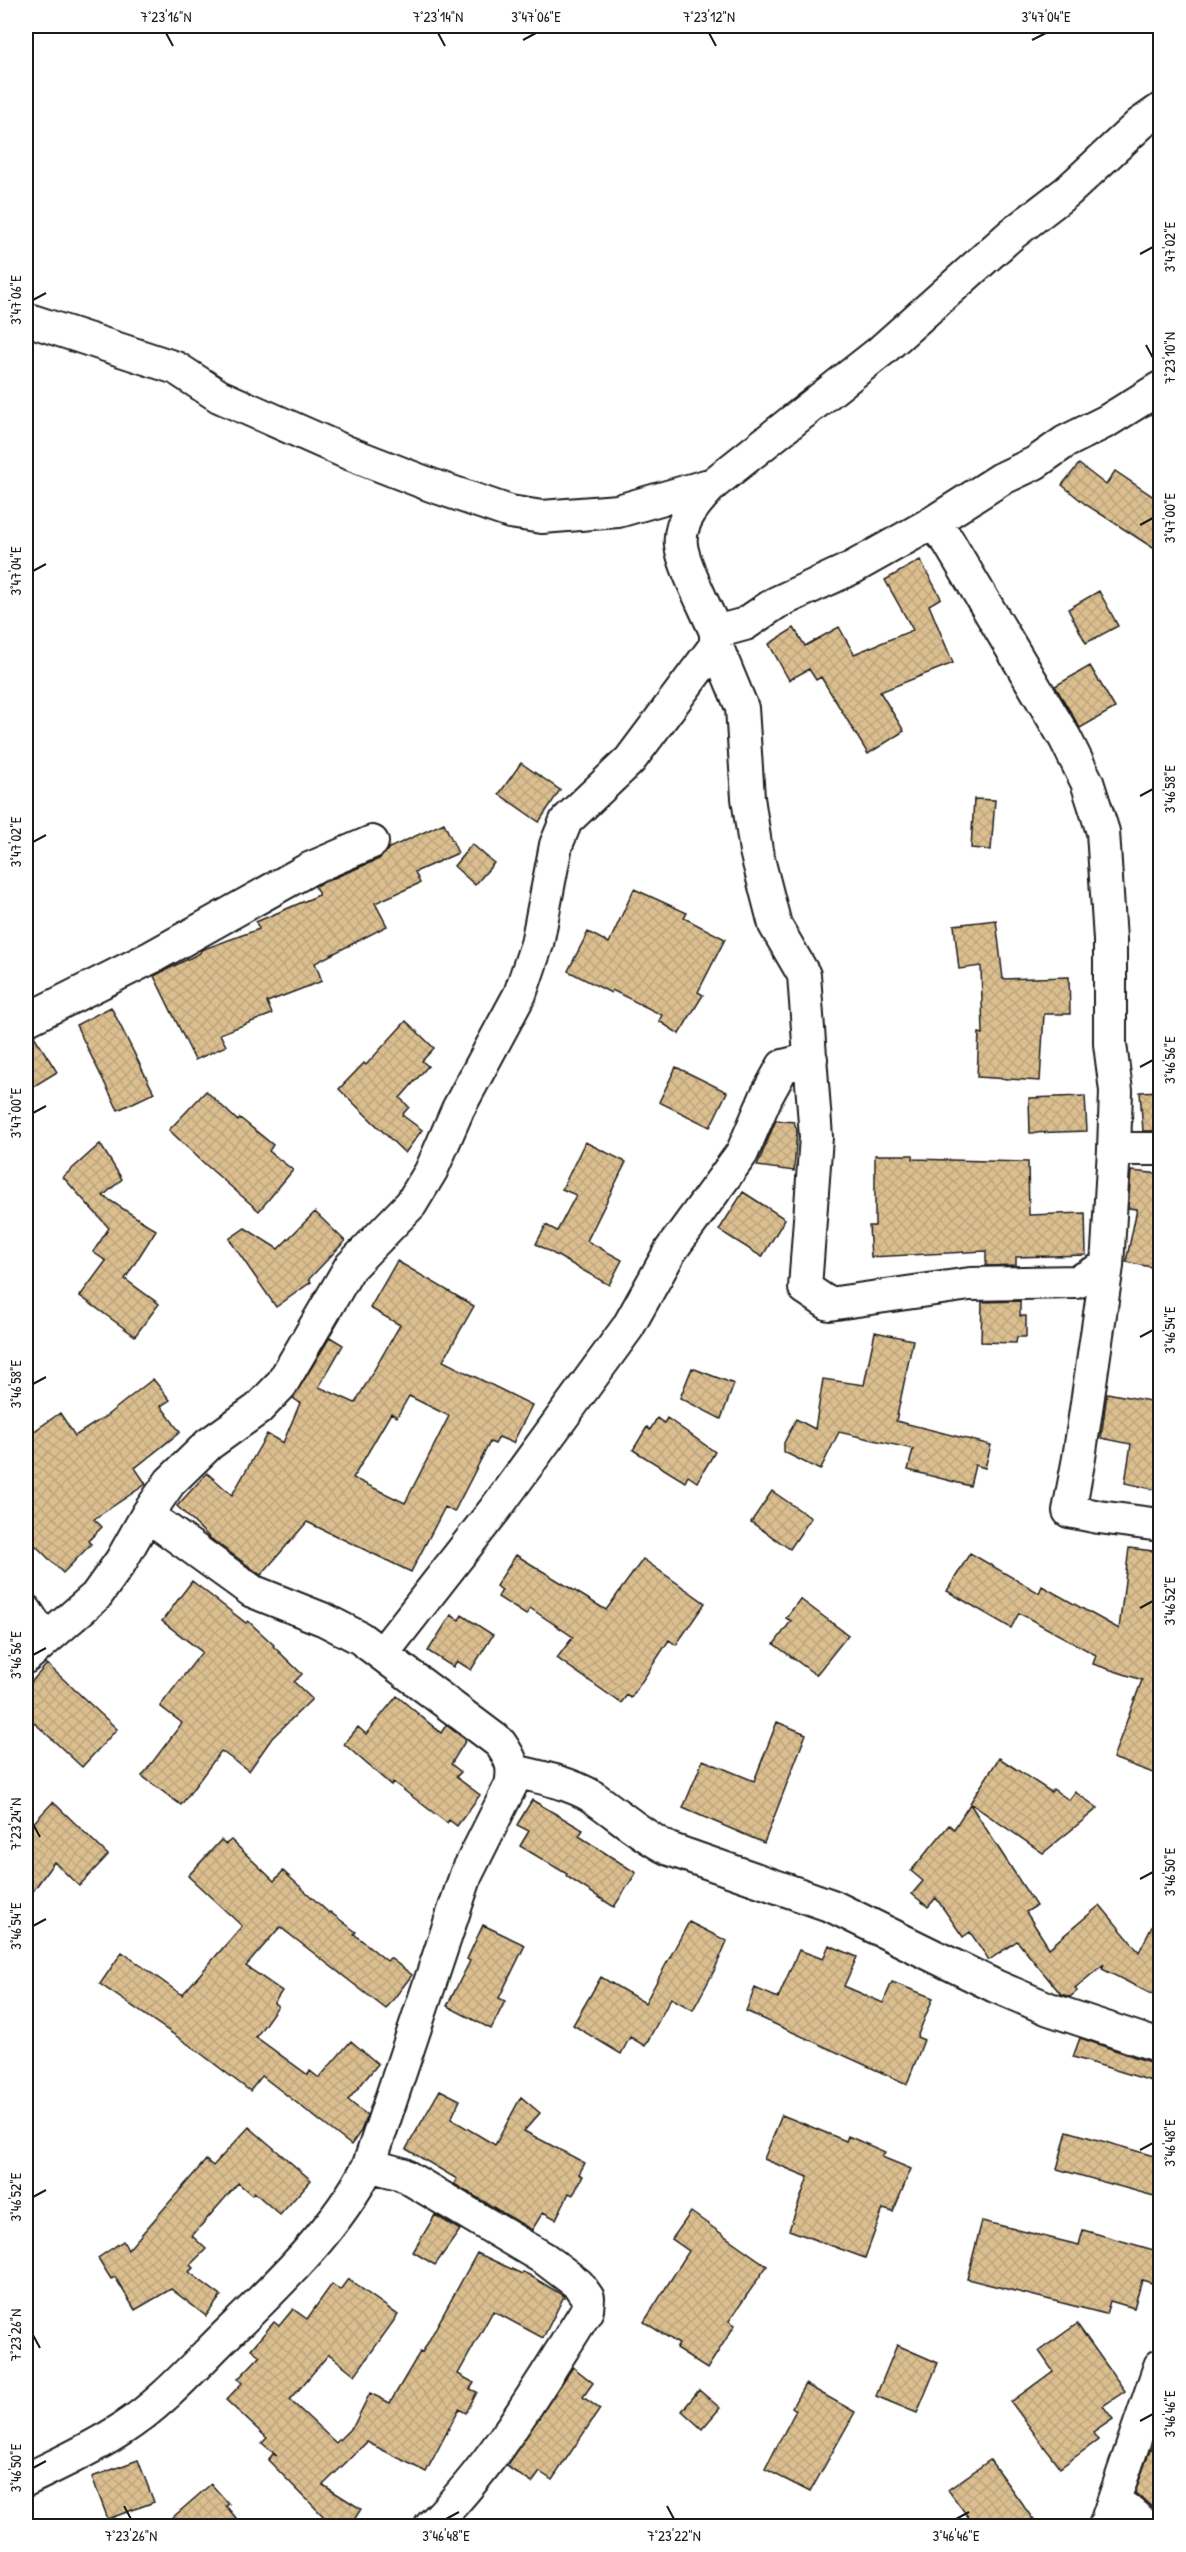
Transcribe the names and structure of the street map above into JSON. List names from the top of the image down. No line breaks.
{"coordinates":["7°23'16\"N","7°23'14\"N","3°47'06\"E","7°23'12\"N","3°47'04\"E","3°47'02\"E","7°23'10\"N","3°47'00\"E","3°46'58\"E","3°46'56\"E","3°46'54\"E","3°46'52\"E","7°23'24\"N","3°46'50\"E","3°46'48\"E","7°23'26\"N","3°46'46\"E","7°23'22\"N"]}
